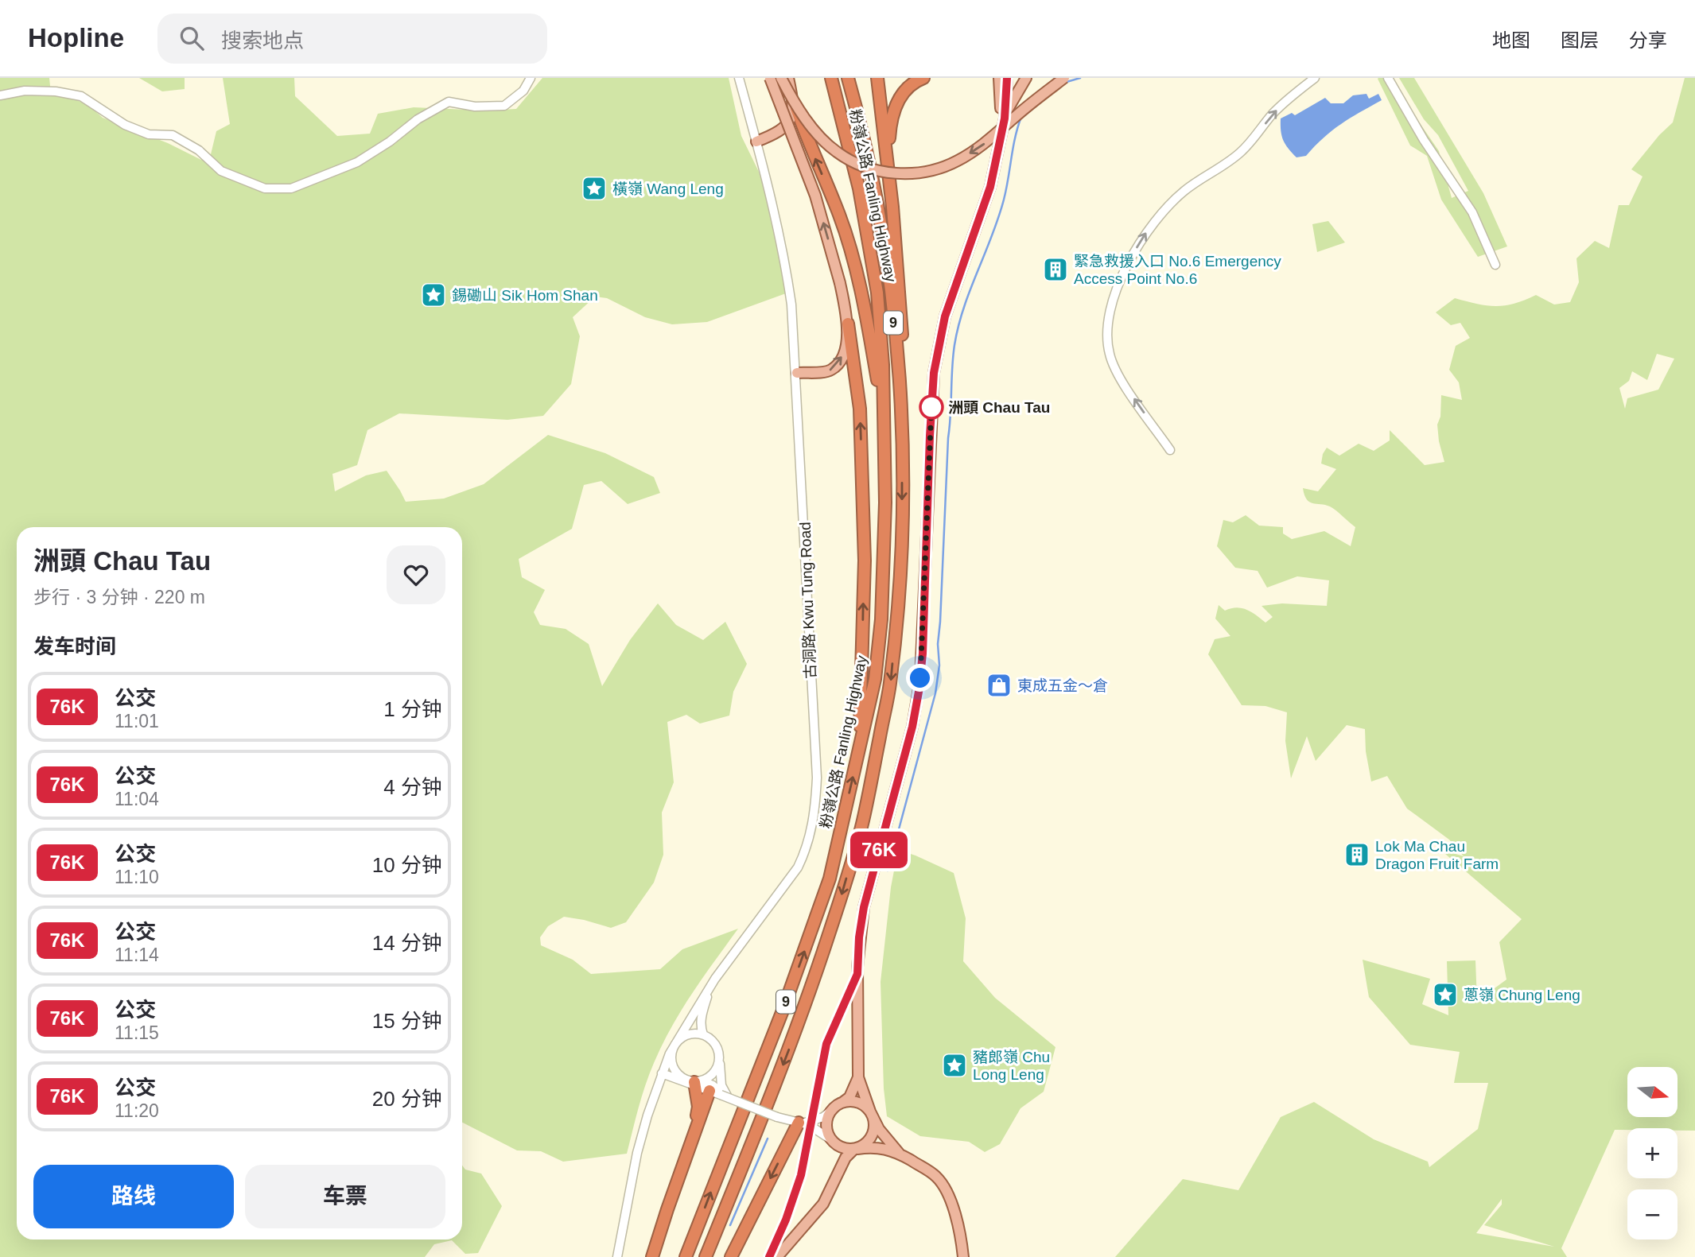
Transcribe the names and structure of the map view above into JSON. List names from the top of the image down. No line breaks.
{"streets":{"highway":["粉嶺公路 Fanling Highway","9"],"street":["古洞路 Kwu Tung Road"]},"places":{"place":["橫嶺 Wang Leng","錫磡山 Sik Hom Shan","蔥嶺 Chung Leng","豬郎嶺 Chu Long Leng"],"building":["緊急救援入口 No.6 Emergency Access Point No.6","Lok Ma Chau Dragon Fruit Farm"],"other":["洲頭 Chau Tau"],"shop":["東成五金～倉"]},"lines":["bus line 76K"],"north":"right","page":{"header":"Hopline","search":"搜索地点","nav":["地图","图层","分享"],"on_map":"76K","heading":[["洲頭 Chau Tau","步行 · 3 分钟 · 220 m"],"发车时间"],"list":[{"mark":"76K","name":"公交","note":"11:01","value":"1 分钟"},{"mark":"76K","name":"公交","note":"11:04","value":"4 分钟"},{"mark":"76K","name":"公交","note":"11:10","value":"10 分钟"},{"mark":"76K","name":"公交","note":"11:14","value":"14 分钟"},{"mark":"76K","name":"公交","note":"11:15","value":"15 分钟"},{"mark":"76K","name":"公交","note":"11:20","value":"20 分钟"}],"map_buttons":["+","−"],"buttons":["路线","车票"]}}
